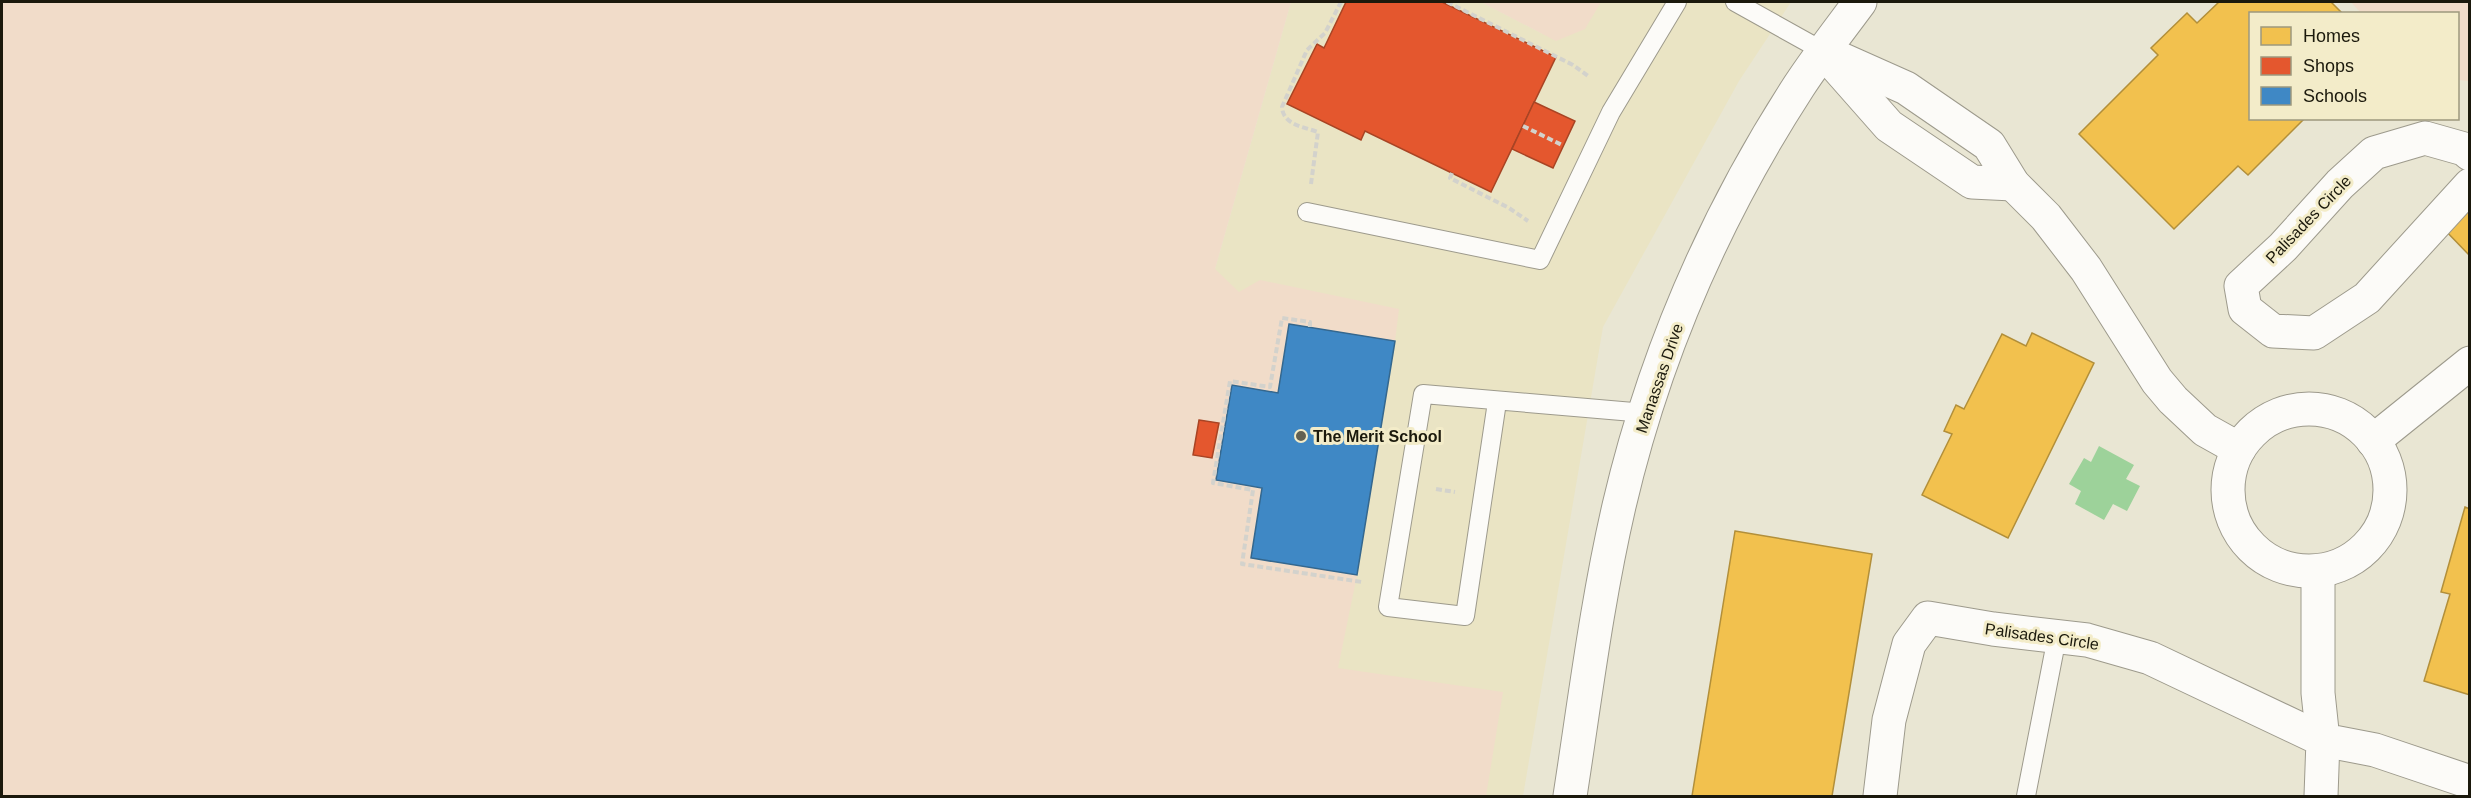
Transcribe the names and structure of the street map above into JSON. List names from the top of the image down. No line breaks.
{"streets":{"street":["Palisades Circle","Manassas Drive"]},"places":["The Merit School"],"legend":["Homes","Shops","Schools"]}
